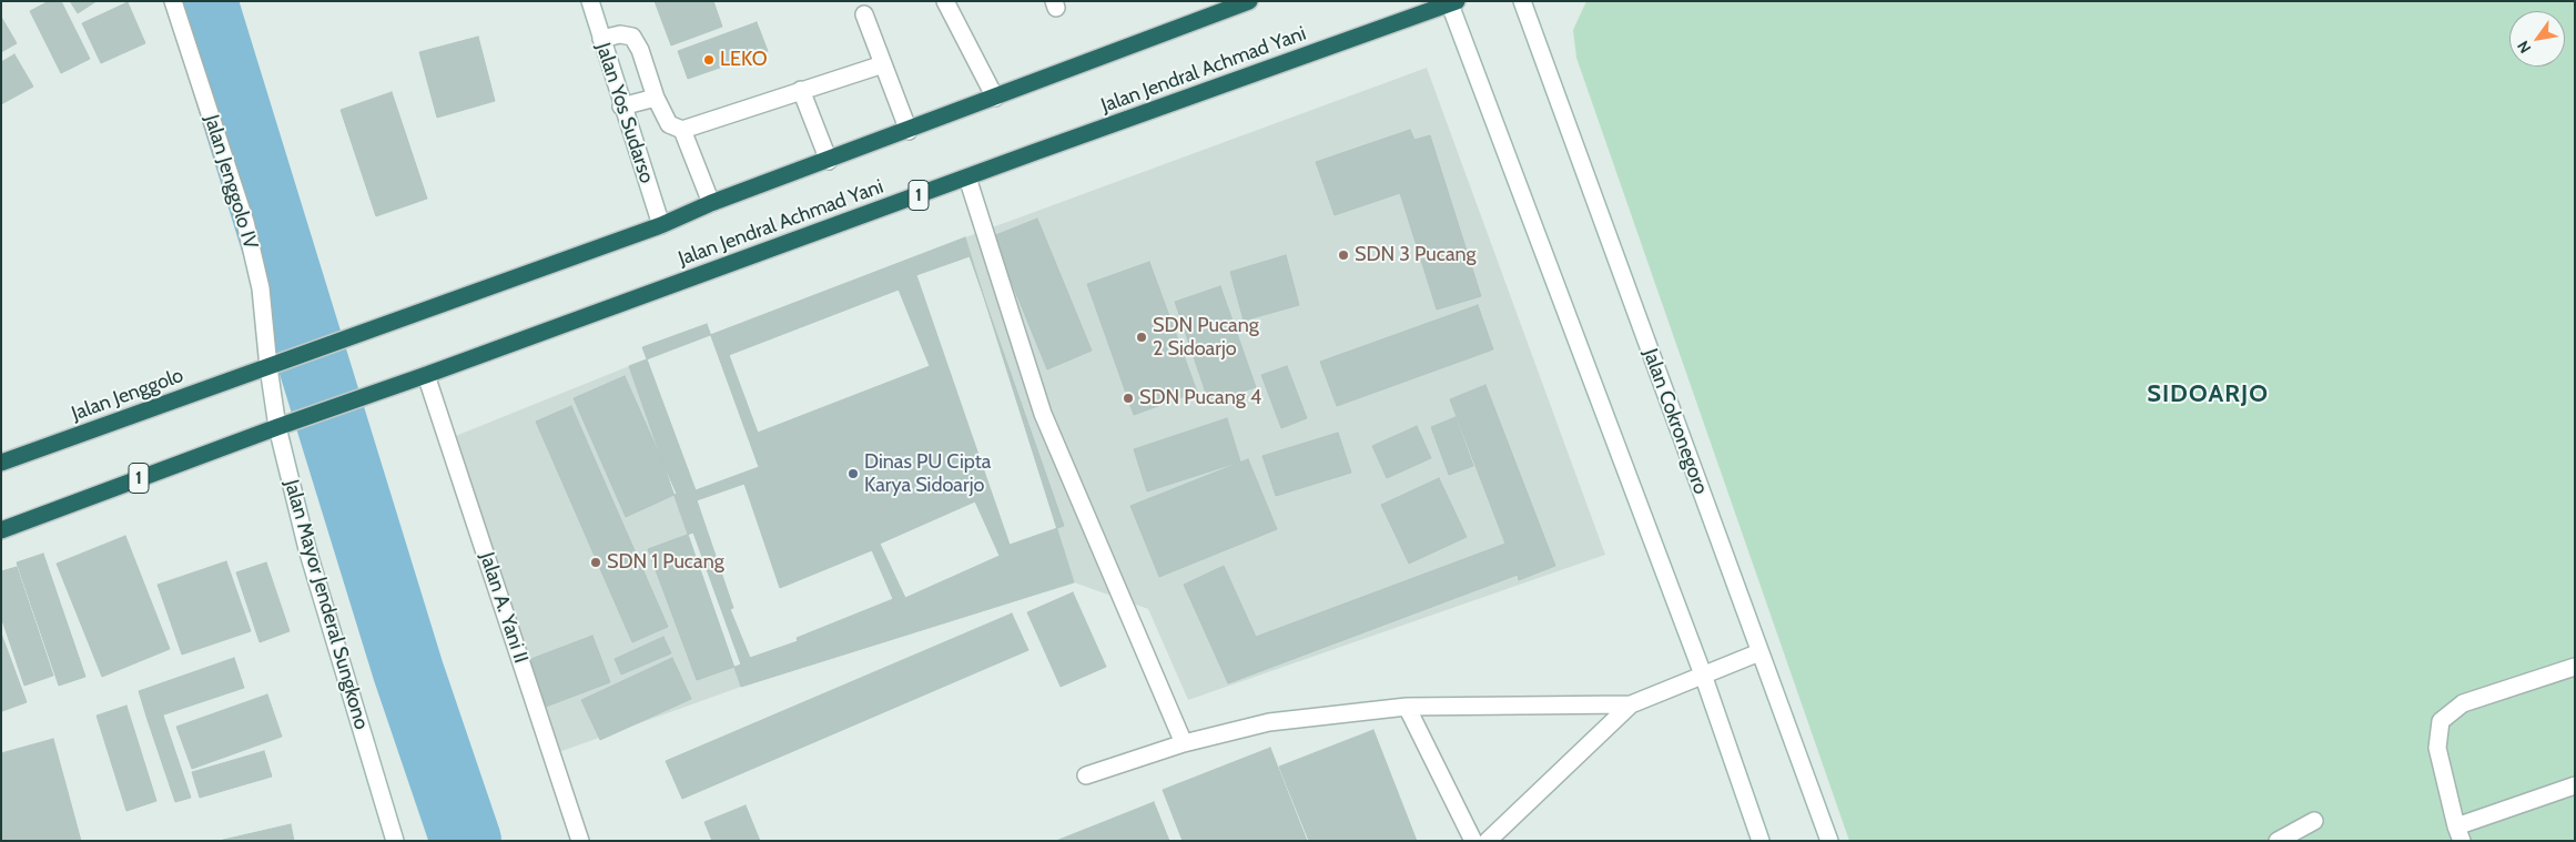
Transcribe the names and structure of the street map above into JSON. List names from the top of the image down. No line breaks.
{"streets":{"highway":["Jalan Jendral Achmad Yani","1","Jalan Jenggolo"],"street":["Jalan Yos Sudarso","Jalan Jenggolo IV","Jalan Cokronegoro","Jalan Mayor Jenderal Sungkono","Jalan A. Yani II"]},"crossings":[["Jalan Jendral Achmad Yani","Jalan Yos Sudarso"],["Jalan Jendral Achmad Yani","Jalan Jenggolo IV"],["Jalan Jendral Achmad Yani","1"],["Jalan Jendral Achmad Yani","Jalan Jenggolo"],["Jalan Jendral Achmad Yani","Jalan Mayor Jenderal Sungkono"],["Jalan Jendral Achmad Yani","Jalan A. Yani II"],["Jalan Jenggolo IV","Jalan Jenggolo"],["Jalan Jenggolo IV","Jalan Mayor Jenderal Sungkono"],["1","Jalan Mayor Jenderal Sungkono"],["Jalan Jenggolo","Jalan Mayor Jenderal Sungkono"]],"districts":["SIDOARJO"],"places":["LEKO","SDN 3 Pucang","SDN Pucang 2 Sidoarjo","SDN Pucang 4","Dinas PU Cipta Karya Sidoarjo","SDN 1 Pucang"],"north":"bottom left"}
